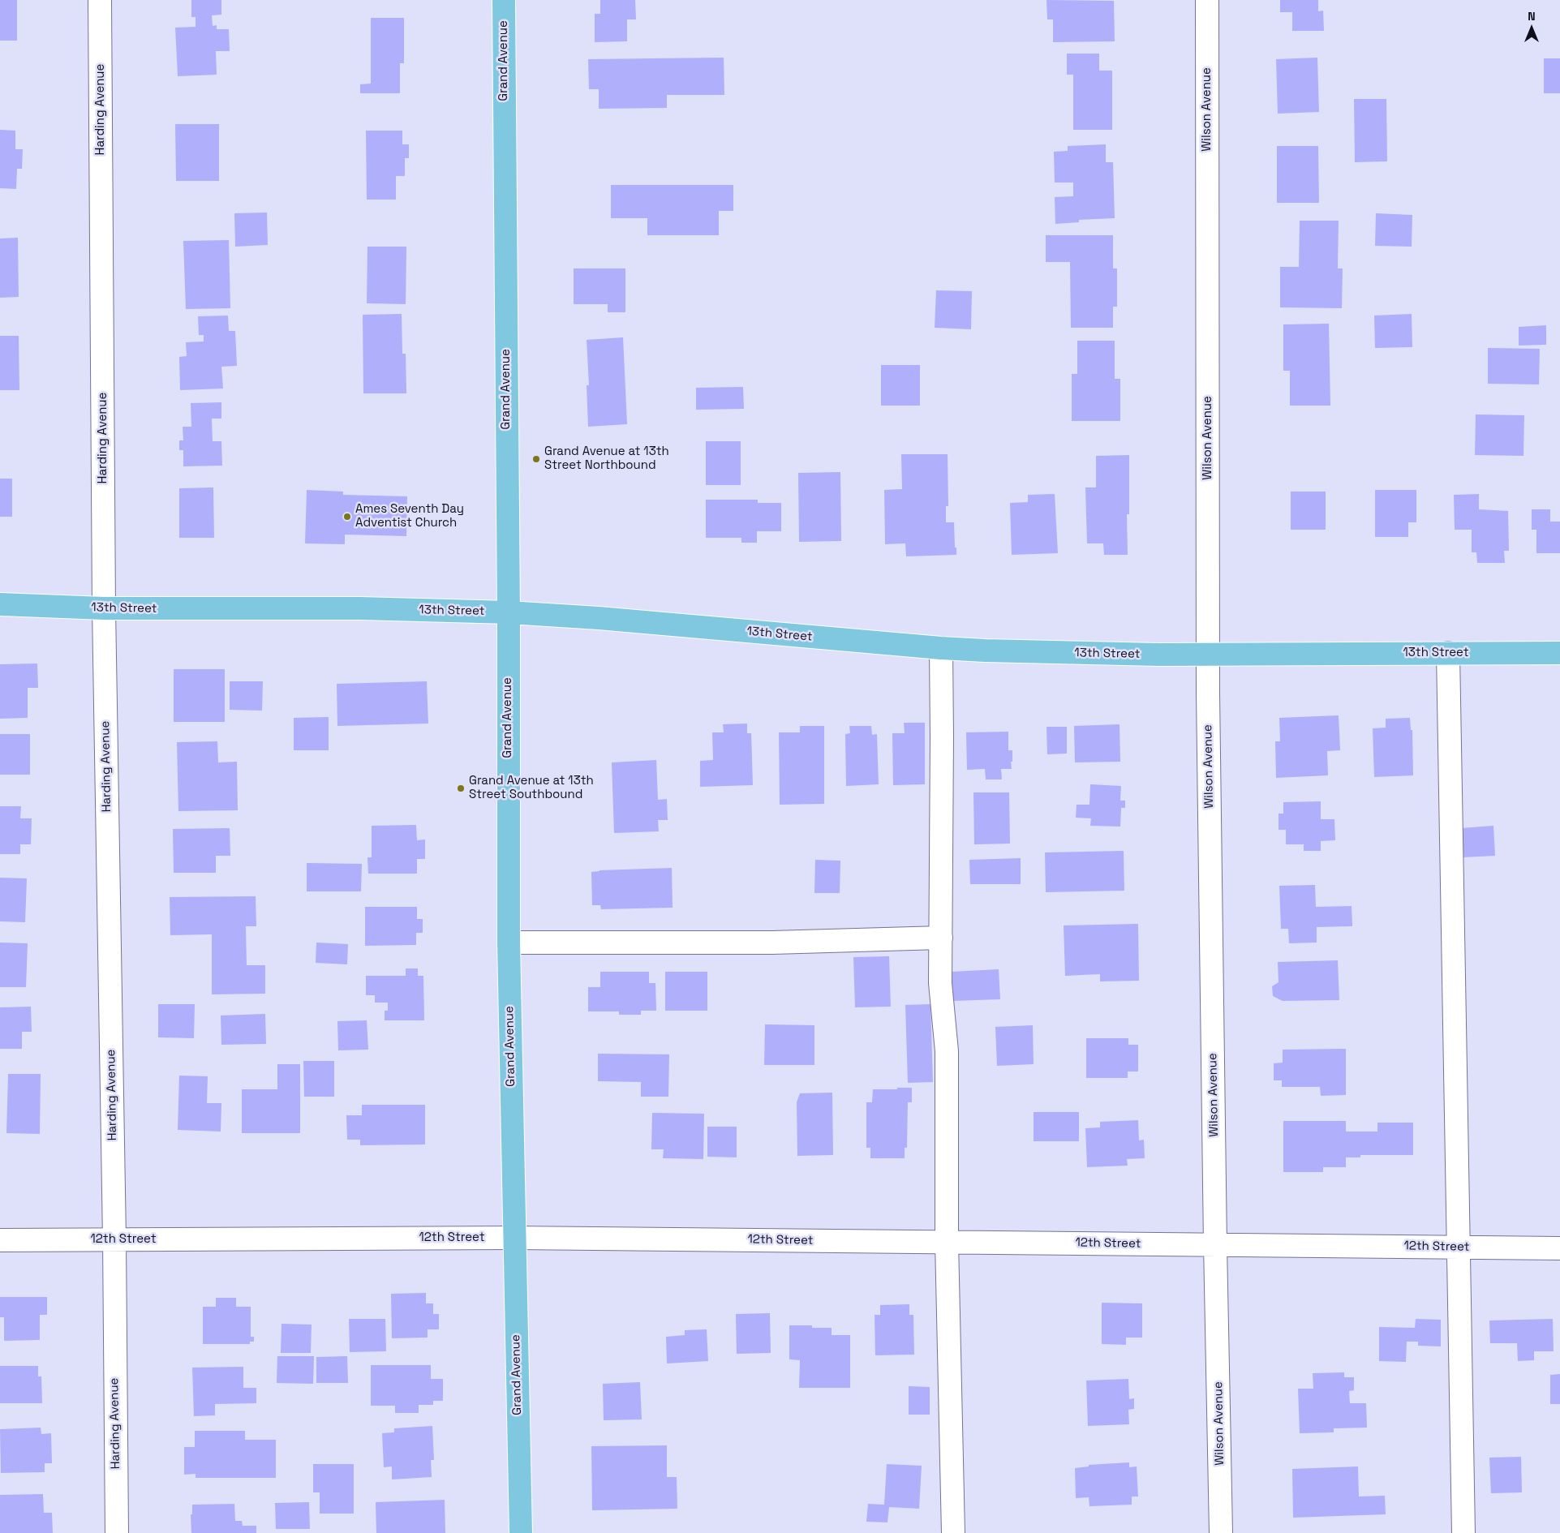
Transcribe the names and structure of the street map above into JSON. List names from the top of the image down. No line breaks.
{"streets":{"main road":["Grand Avenue","13th Street"],"street":["Harding Avenue","Wilson Avenue","12th Street"]},"crossings":[["Grand Avenue","13th Street"],["Grand Avenue","12th Street"],["Harding Avenue","13th Street"],["Harding Avenue","12th Street"],["Wilson Avenue","13th Street"],["Wilson Avenue","12th Street"]],"places":["Grand Avenue at 13th Street Northbound","Ames Seventh Day Adventist Church","Grand Avenue at 13th Street Southbound"],"north":"top"}
